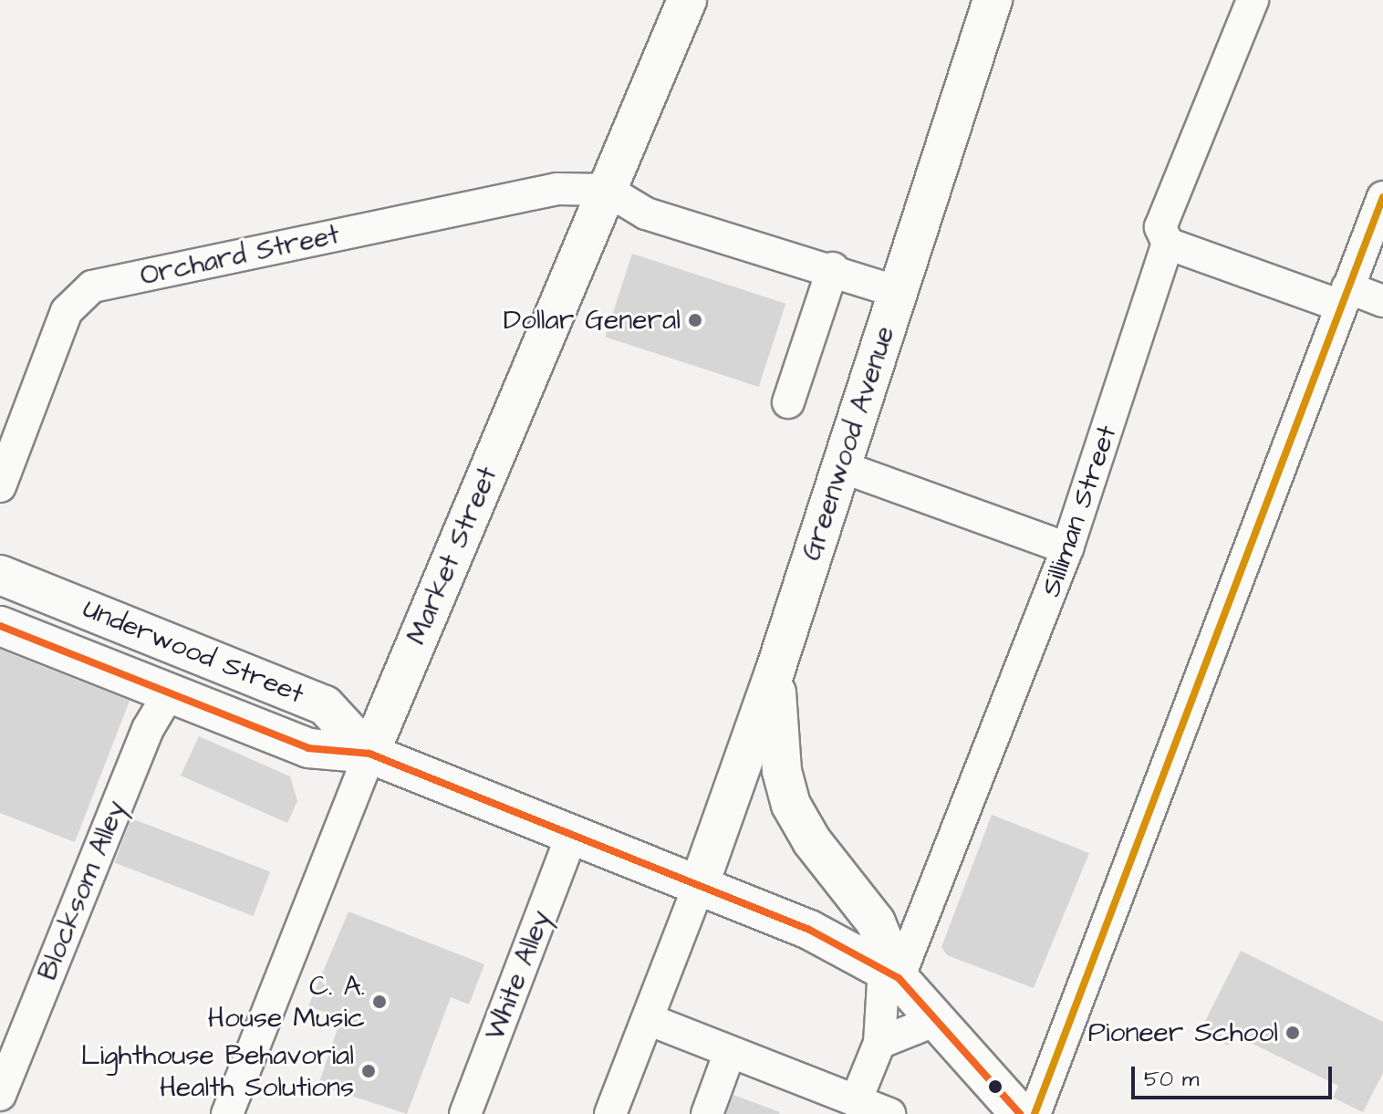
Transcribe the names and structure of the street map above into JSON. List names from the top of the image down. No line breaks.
{"streets":{"main road":["Greenwood Avenue","Market Street","Underwood Street"],"street":["Orchard Street","Silliman Street","Blocksom Alley","White Alley"]},"crossings":[["Orchard Street","Market Street"],["Greenwood Avenue","Underwood Street"],["Silliman Street","Underwood Street"],["Market Street","Underwood Street"],["Underwood Street","Blocksom Alley"],["Underwood Street","White Alley"]],"places":["Dollar General","C. A. House Music","Pioneer School","Lighthouse Behavorial Health Solutions"],"scale_bar":"50 m"}
